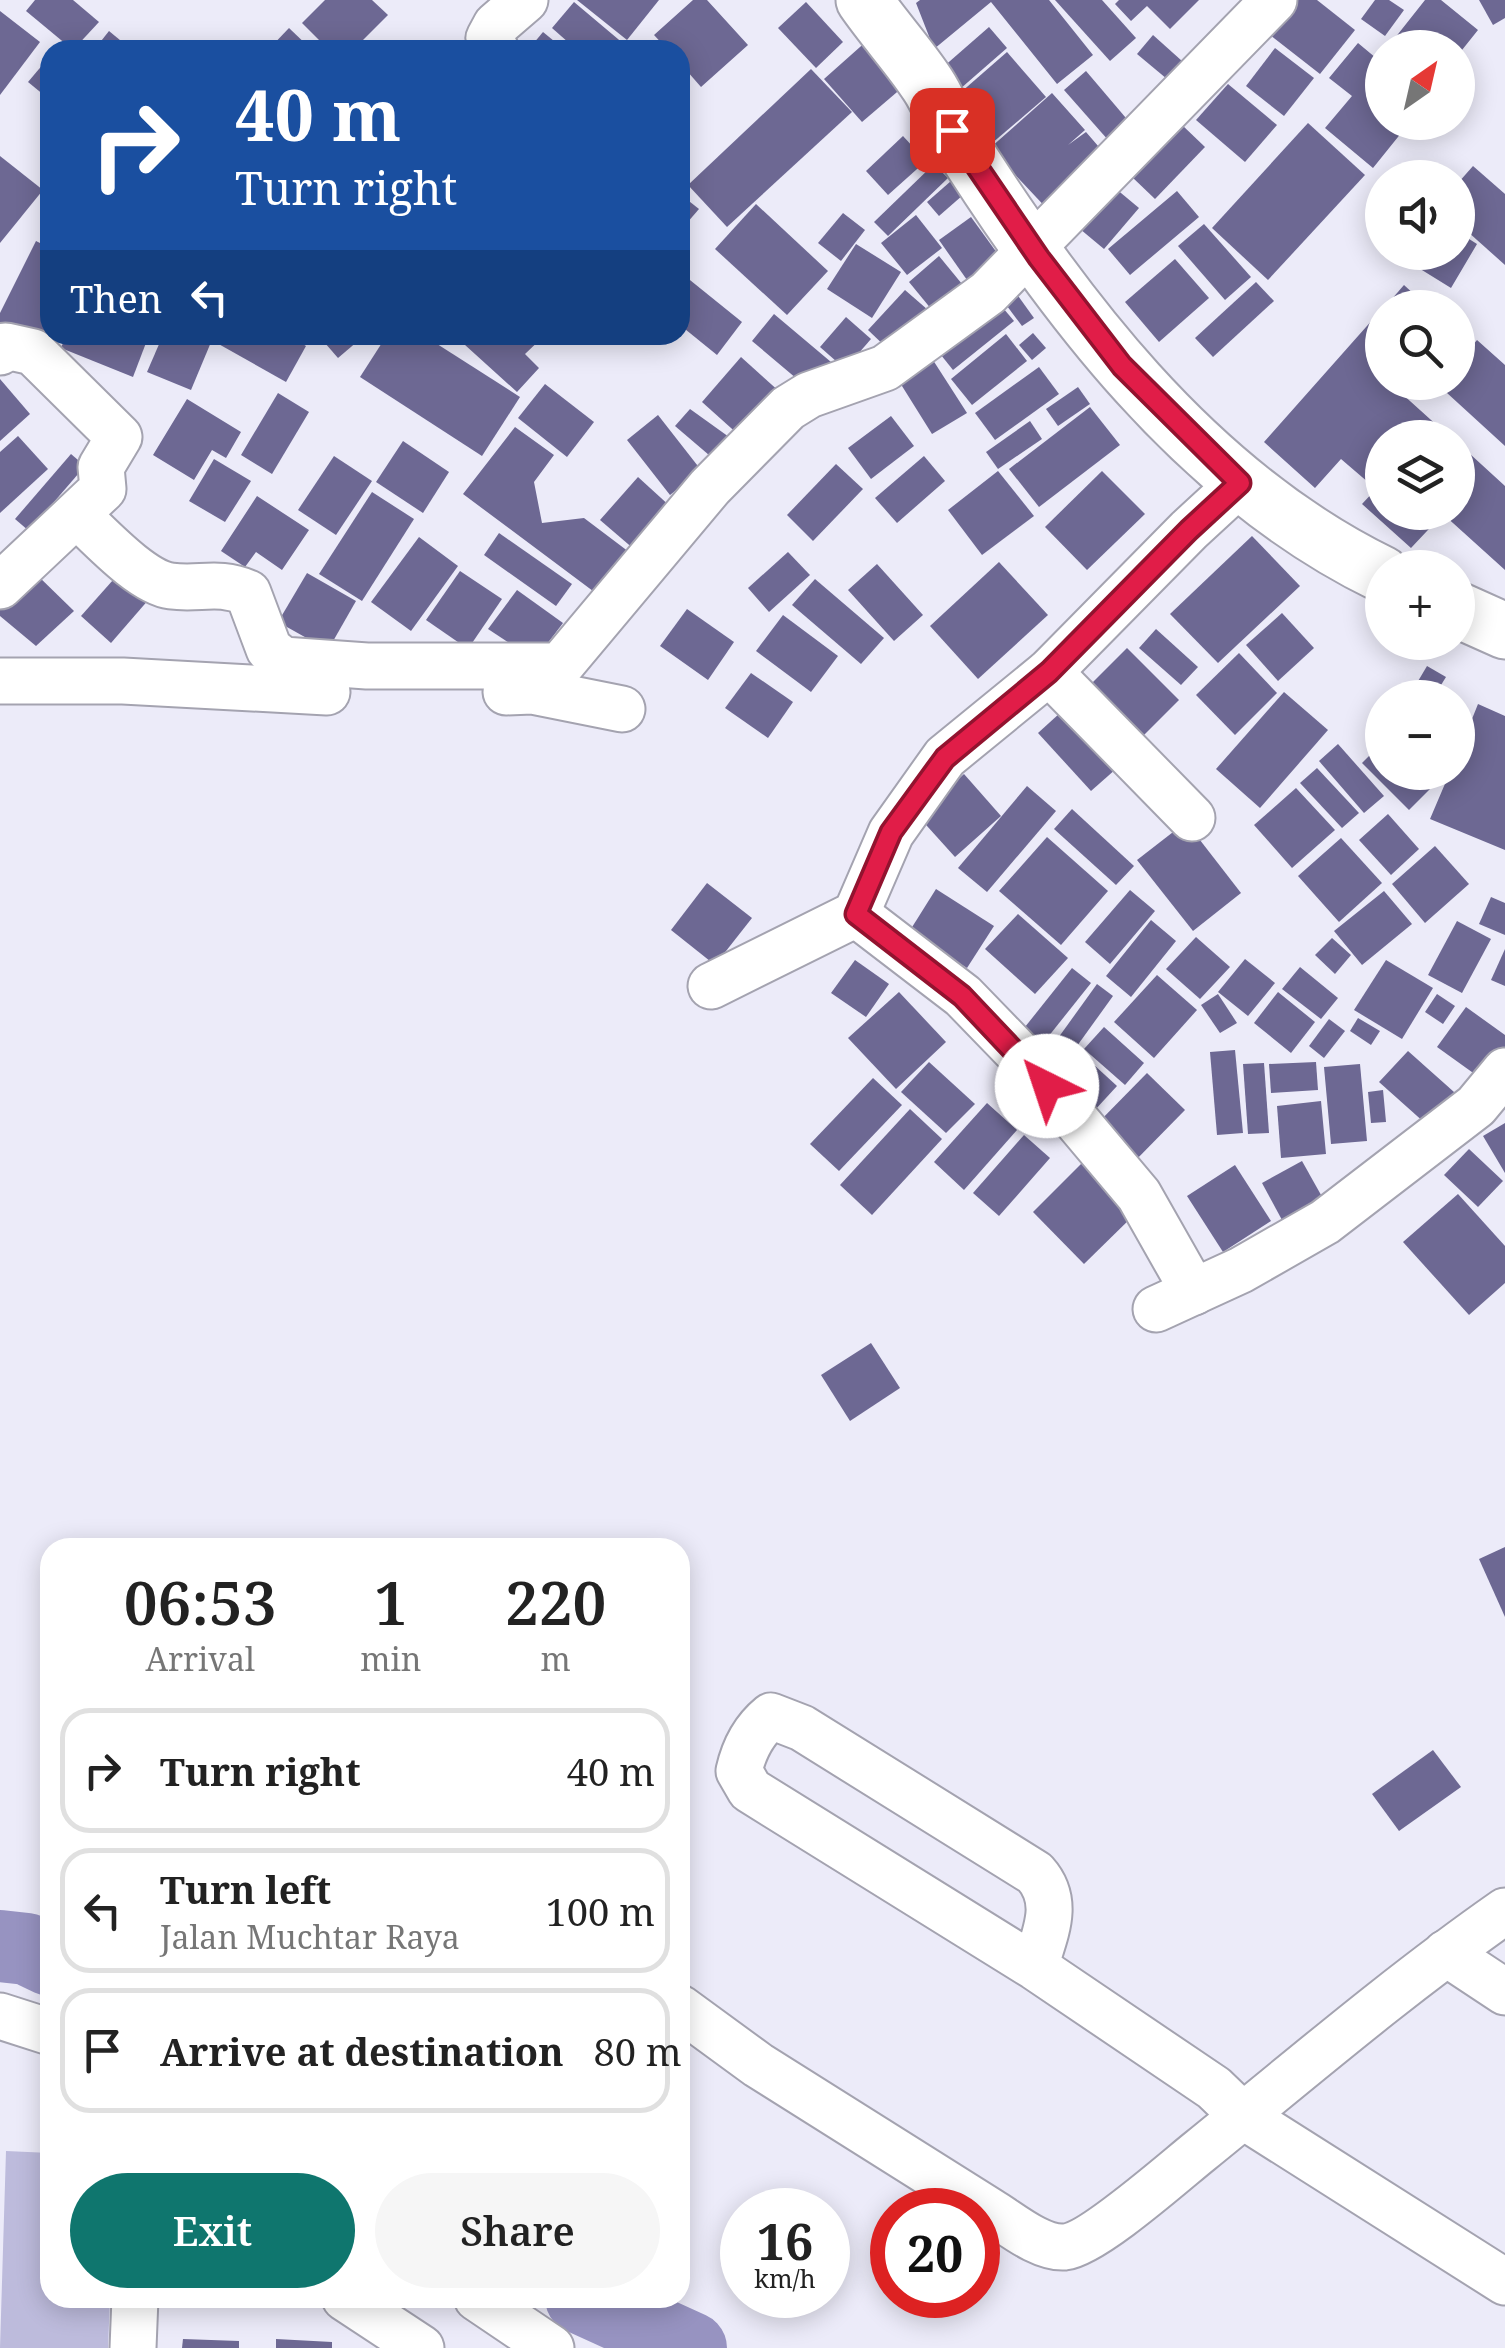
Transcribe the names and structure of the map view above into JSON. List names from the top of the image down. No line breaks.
{"north":"top right","page":{"map_buttons":["+","−"],"turn":["40 m","Turn right"],"then":"Then","eta":["06:53","Arrival","1","min","220","m"],"list":[{"name":"Turn right","value":"40 m"},{"name":"Turn left","note":"Jalan Muchtar Raya","value":"100 m"},{"name":"Arrive at destination","value":"80 m"}],"buttons":["Exit","Share"],"speed":"16 km/h","limit":"20"}}
